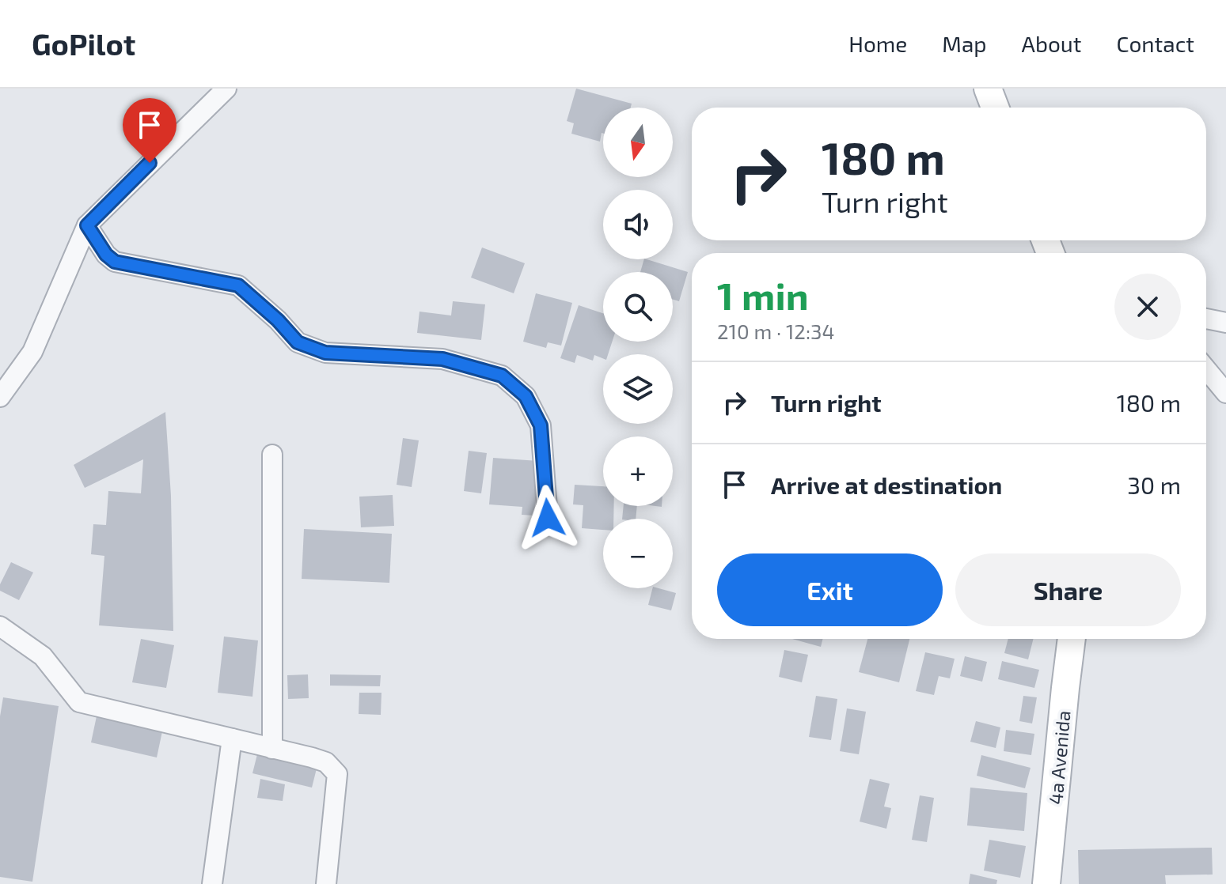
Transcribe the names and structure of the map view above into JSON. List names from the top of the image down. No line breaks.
{"streets":{"street":["4a Avenida"]},"north":"bottom","page":{"header":"GoPilot","nav":["Home","Map","About","Contact"],"map_buttons":["+","−"],"turn":["180 m","Turn right"],"heading":["1 min","210 m · 12:34"],"list":[{"name":"Turn right","value":"180 m"},{"name":"Arrive at destination","value":"30 m"}],"buttons":["Exit","Share"]}}
